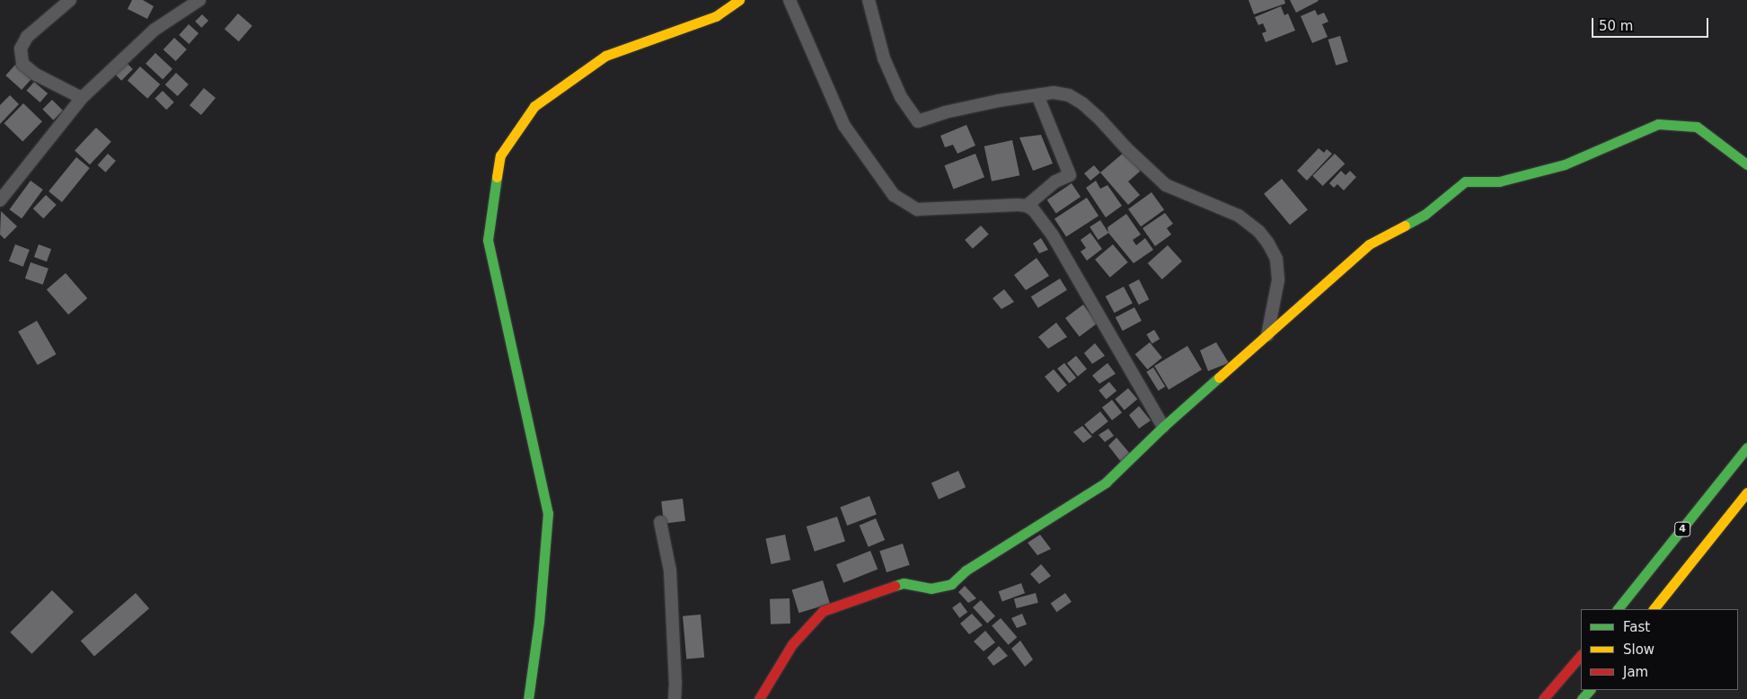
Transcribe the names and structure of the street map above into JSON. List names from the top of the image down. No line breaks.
{"streets":{"main road":["4"]},"legend":["Fast","Slow","Jam"],"scale_bar":"50 m"}
